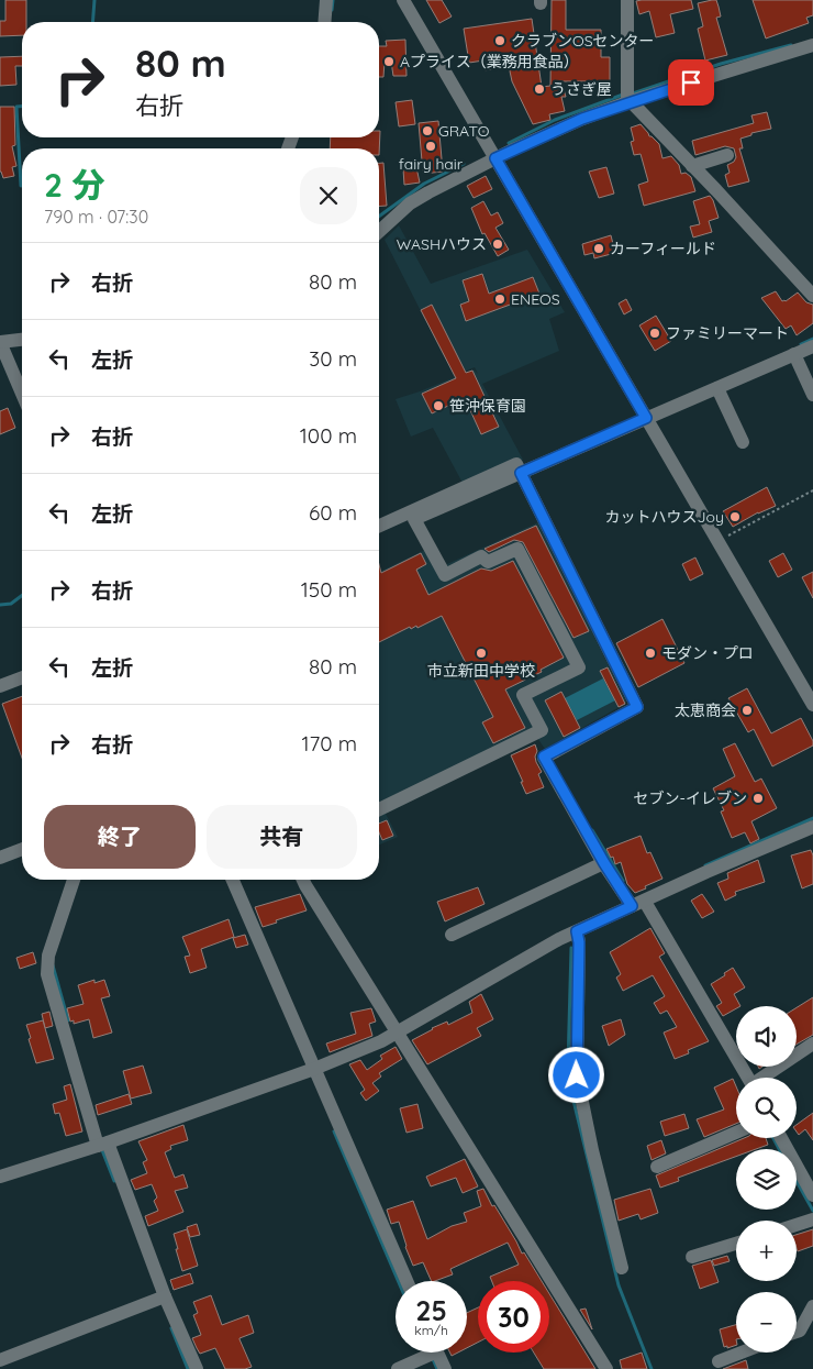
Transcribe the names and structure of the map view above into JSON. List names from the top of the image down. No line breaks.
{"places":["クラブンOSセンター","Aプライス（業務用食品）","うさぎ屋","GRATO","fairy hair","WASHハウス","カーフィールド","ENEOS","ファミリーマート","笹沖保育園","カットハウスJoy","市立新田中学校","モダン・プロ","太恵商会","セブン-イレブン"],"page":{"turn":["80 m","右折"],"heading":["2 分","790 m · 07:30"],"list":[{"name":"右折","value":"80 m"},{"name":"左折","value":"30 m"},{"name":"右折","value":"100 m"},{"name":"左折","value":"60 m"},{"name":"右折","value":"150 m"},{"name":"左折","value":"80 m"},{"name":"右折","value":"170 m"}],"buttons":["終了","共有"],"map_buttons":["+","−"],"speed":"25 km/h","limit":"30"}}
